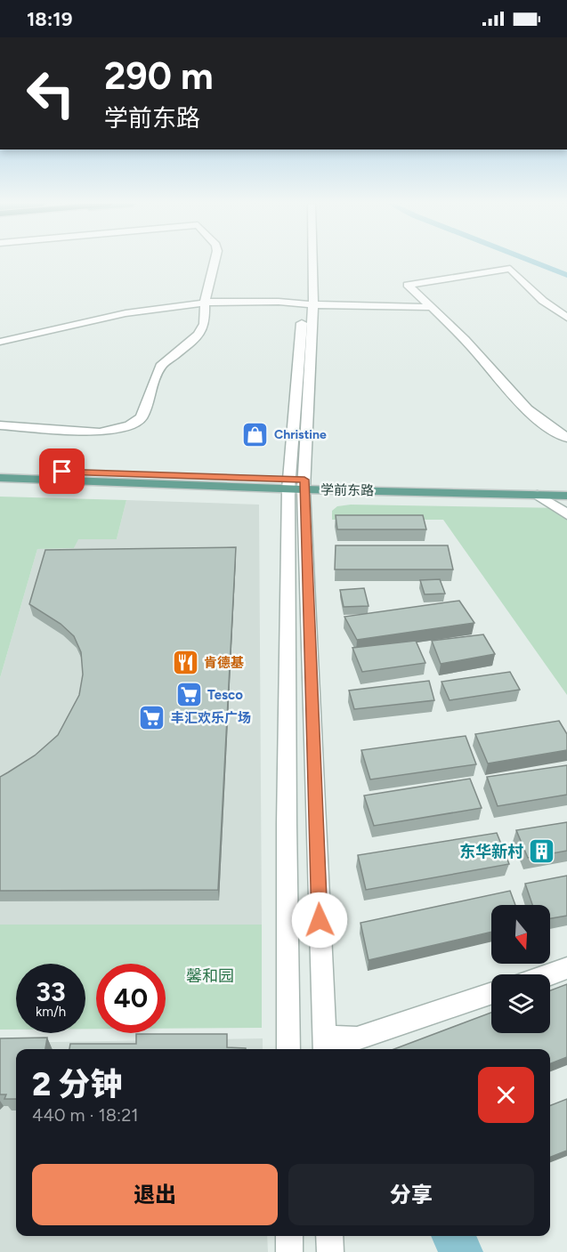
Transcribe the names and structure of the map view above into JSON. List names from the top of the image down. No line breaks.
{"streets":{"main road":["学前东路"]},"parks":["馨和园"],"places":{"shop":["Christine"],"restaurant":["肯德基"],"supermarket":["Tesco","丰汇欢乐广场"],"building":["东华新村"]},"north":"bottom","page":{"status":"18:19","turn":["290 m","学前东路"],"speed":"33 km/h","limit":"40","heading":["2 分钟","440 m · 18:21"],"buttons":["退出","分享"]}}
